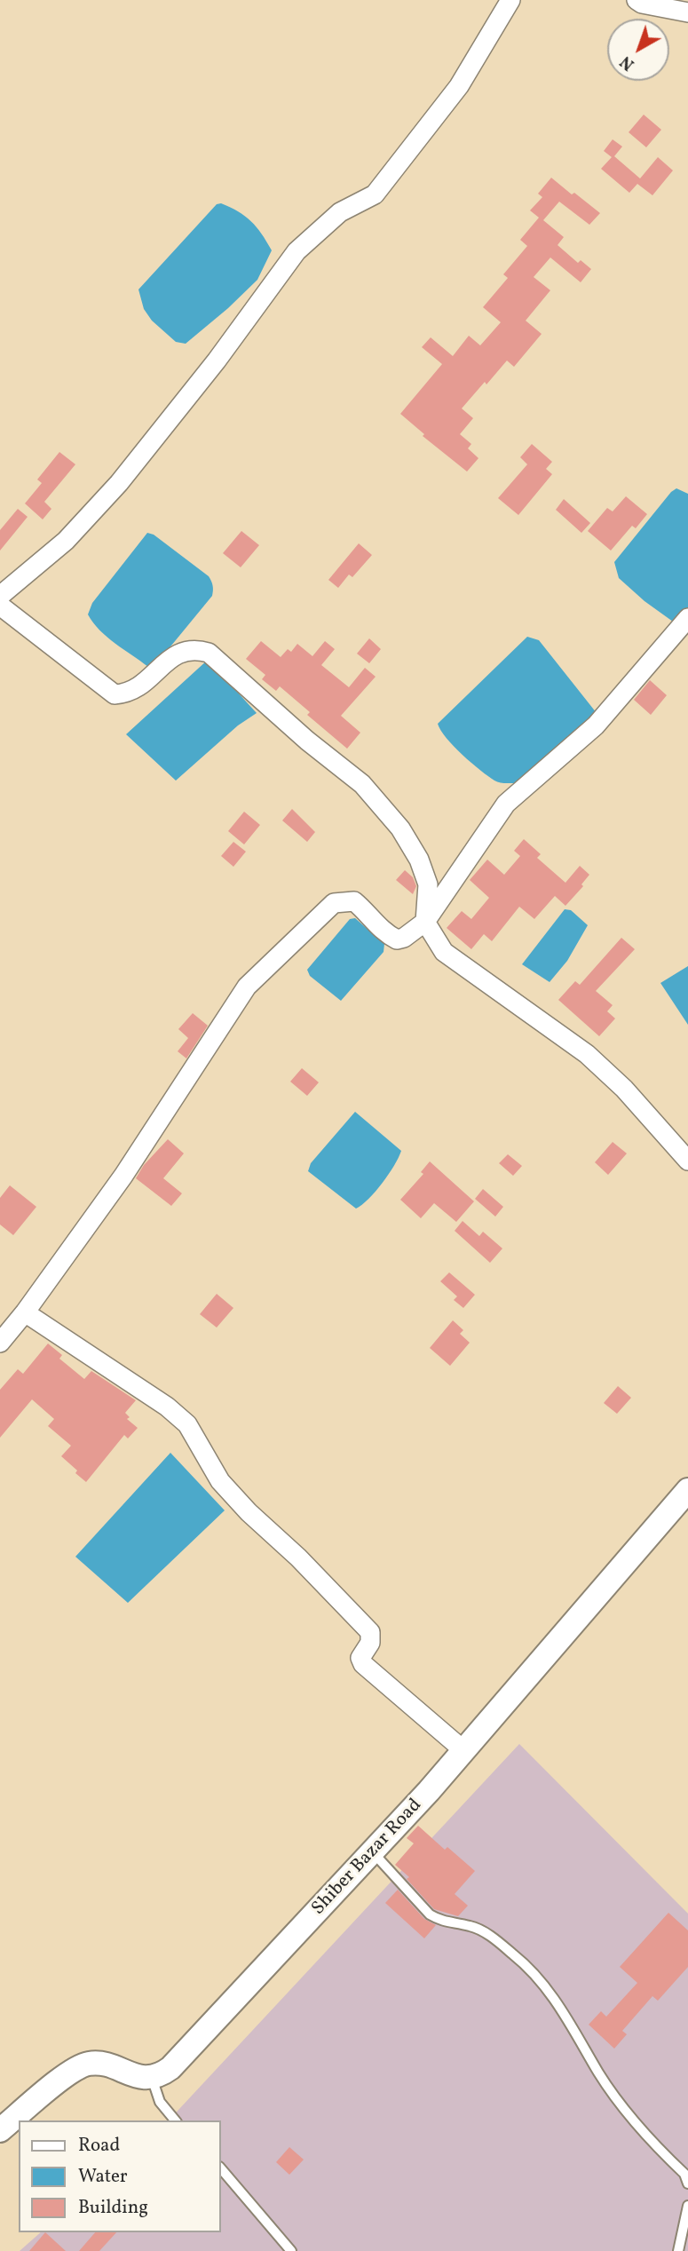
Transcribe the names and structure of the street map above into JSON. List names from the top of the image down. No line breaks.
{"streets":{"street":["Shiber Bazar Road"]},"legend":["Road","Water","Building"],"north":"bottom left"}
